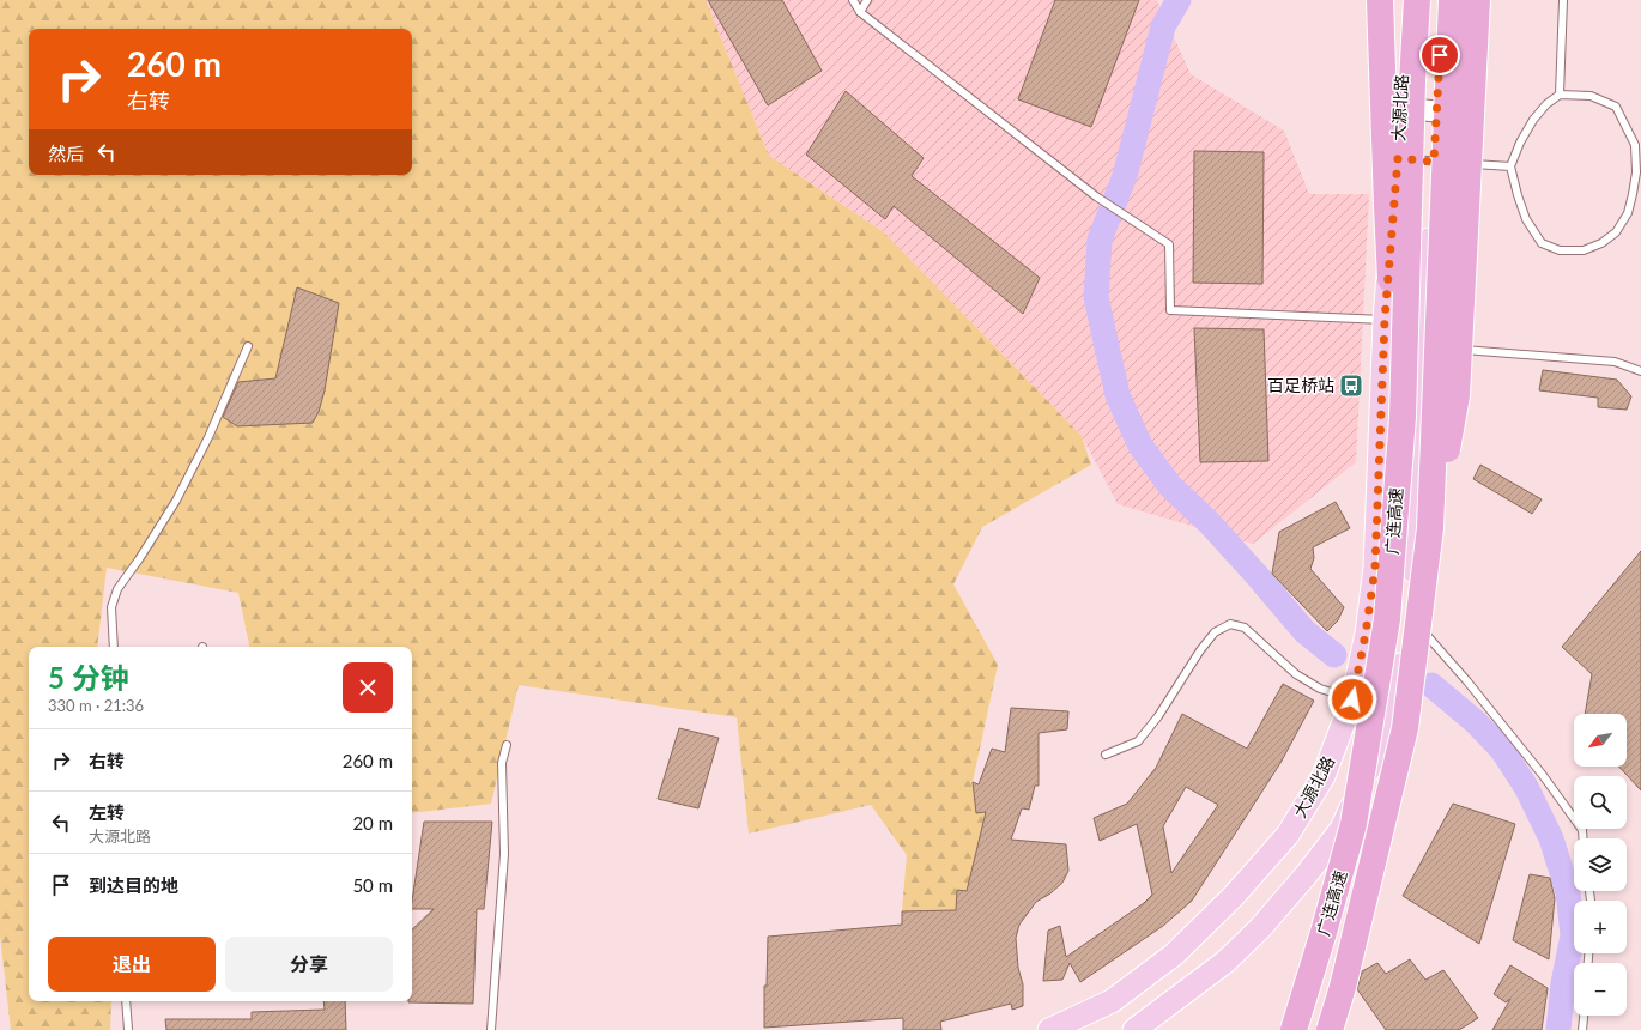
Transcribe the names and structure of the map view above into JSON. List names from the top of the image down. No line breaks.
{"streets":{"highway":["广连高速"],"main road":["大源北路"]},"places":{"bus stop":["百足桥站"]},"north":"bottom left","page":{"turn":["260 m","右转"],"then":"然后","heading":["5 分钟","330 m · 21:36"],"map_buttons":["+","−"],"list":[{"name":"右转","value":"260 m"},{"name":"左转","note":"大源北路","value":"20 m"},{"name":"到达目的地","value":"50 m"}],"buttons":["退出","分享"]}}
